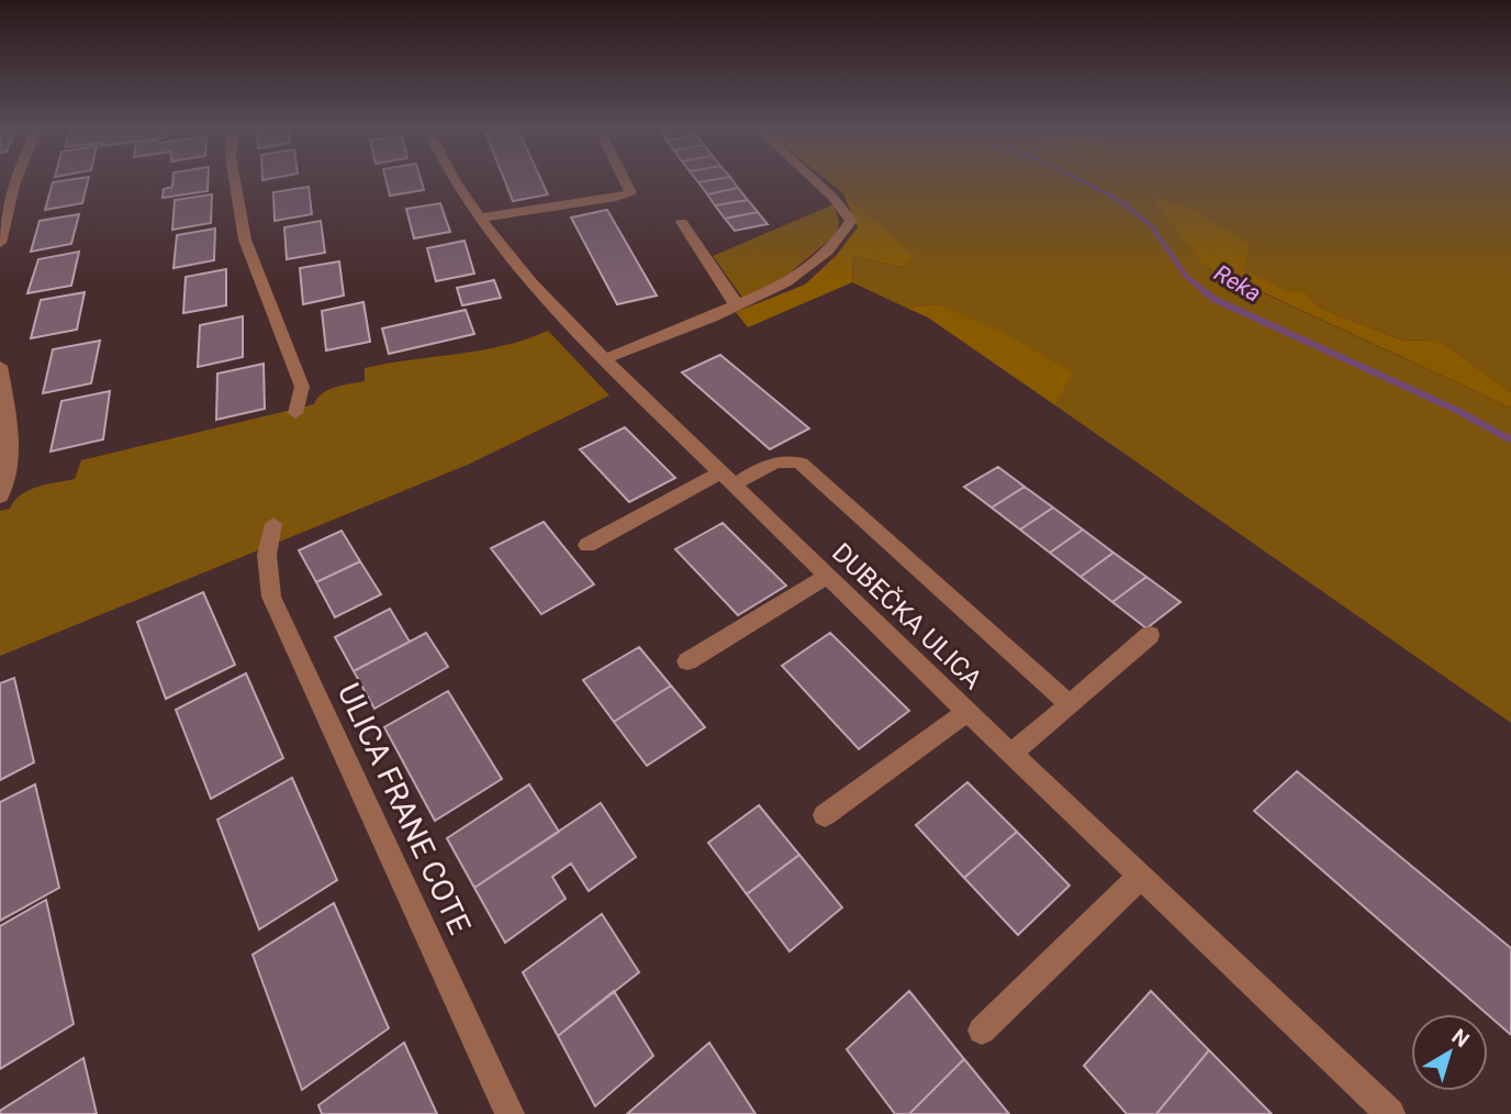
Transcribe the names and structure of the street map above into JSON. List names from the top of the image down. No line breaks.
{"streets":{"street":["DUBEČKA ULICA","ULICA FRANE COTE"]},"water":["Reka"],"north":"top right"}
